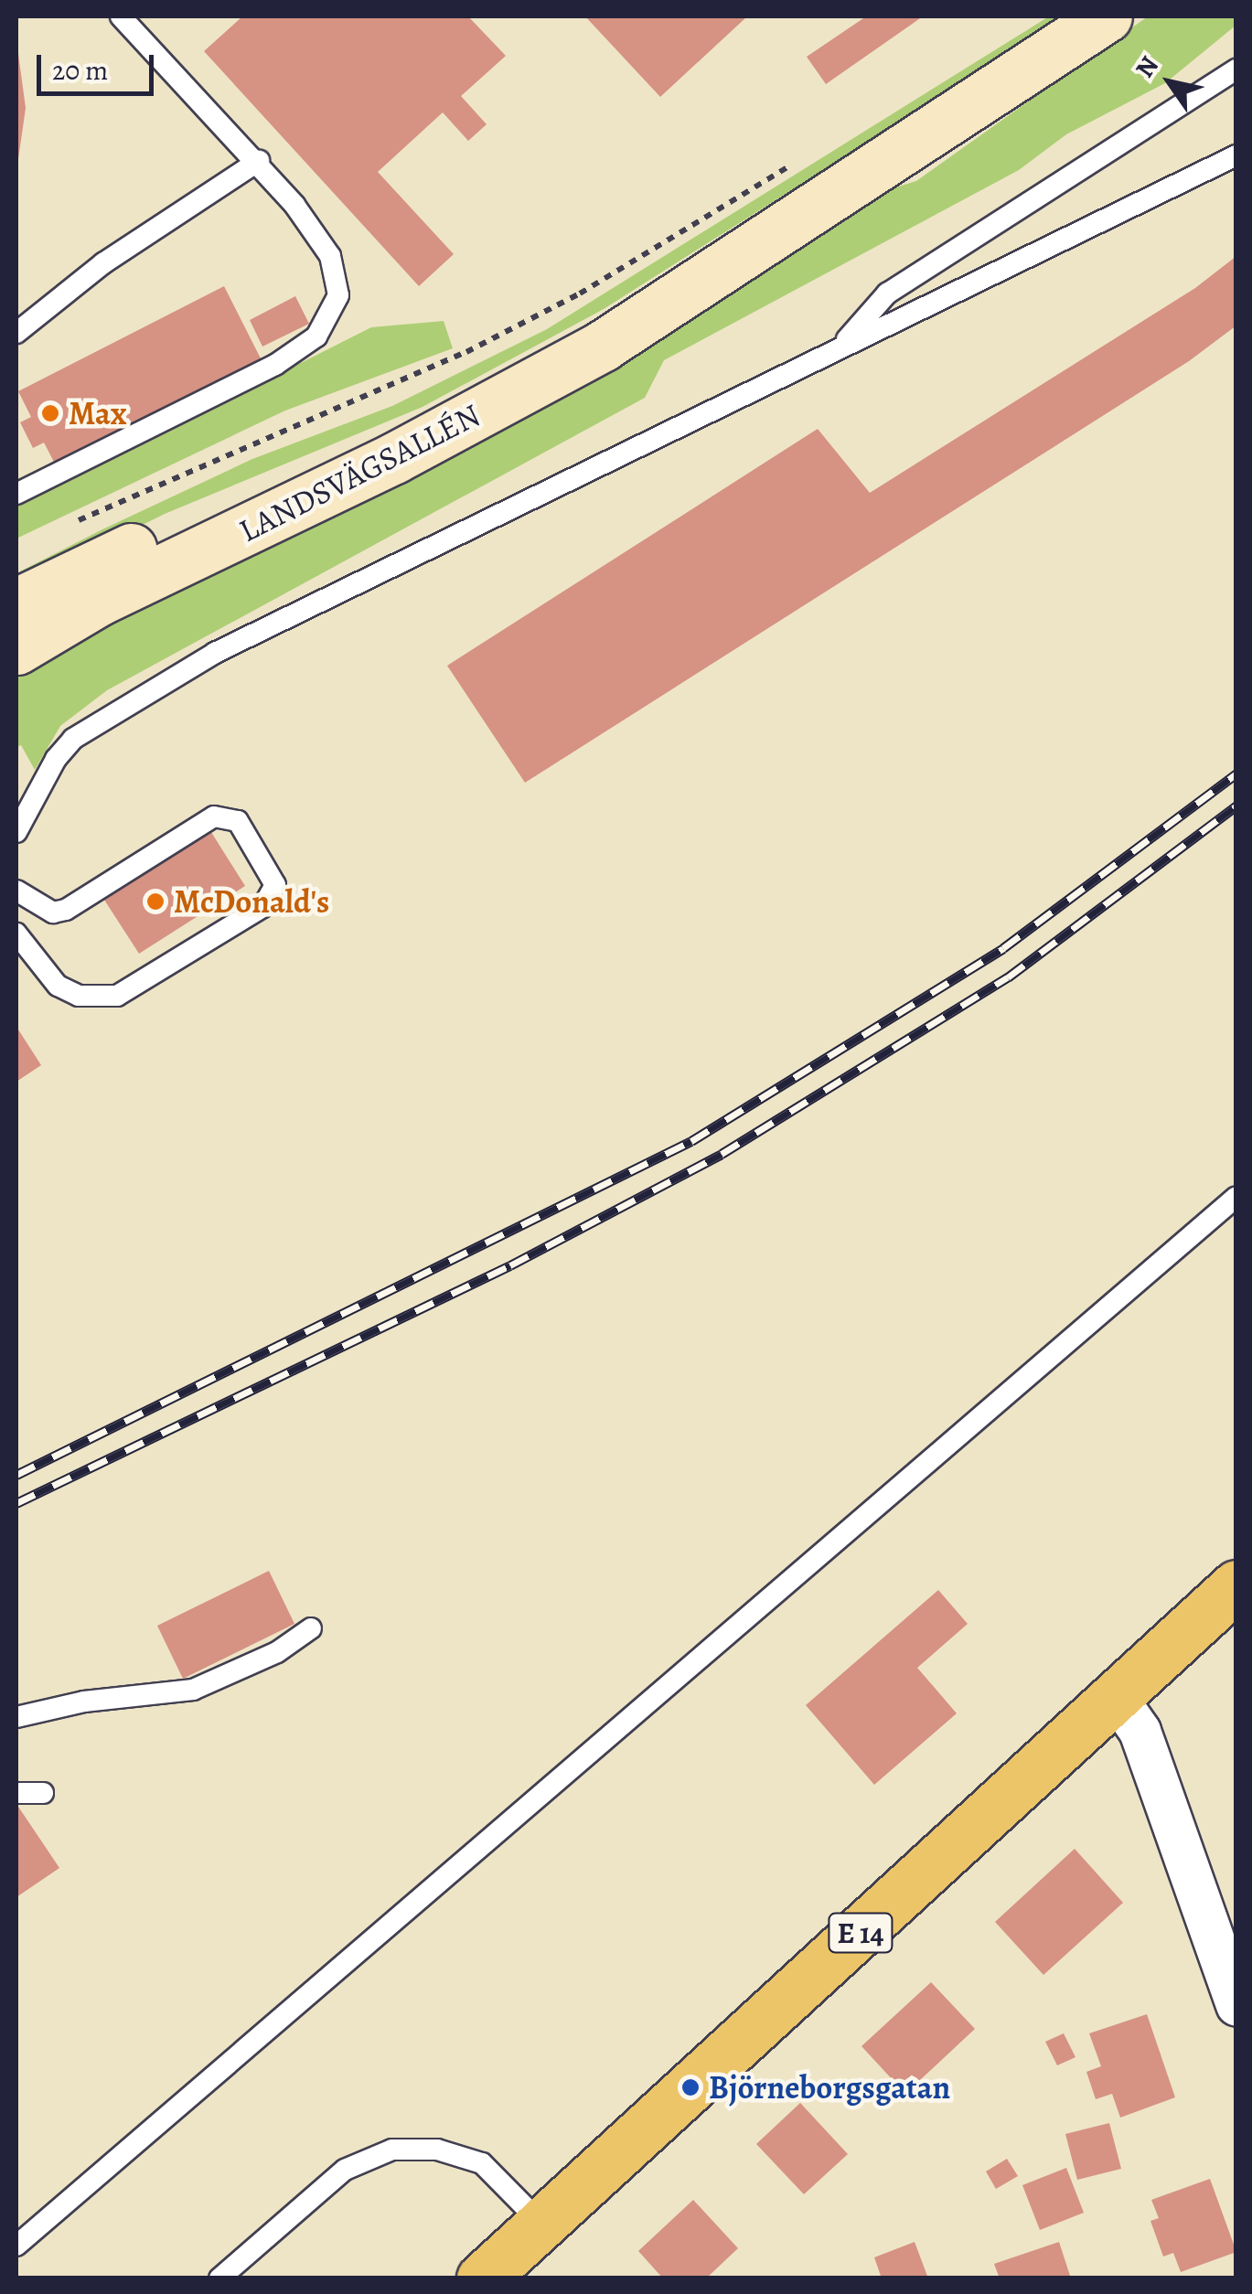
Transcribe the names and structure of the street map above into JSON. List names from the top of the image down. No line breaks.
{"streets":{"highway":["E 14"],"main road":["LANDSVÄGSALLÉN"]},"places":["Max","McDonald's","Björneborgsgatan"],"scale_bar":"20 m","north":"top left"}
